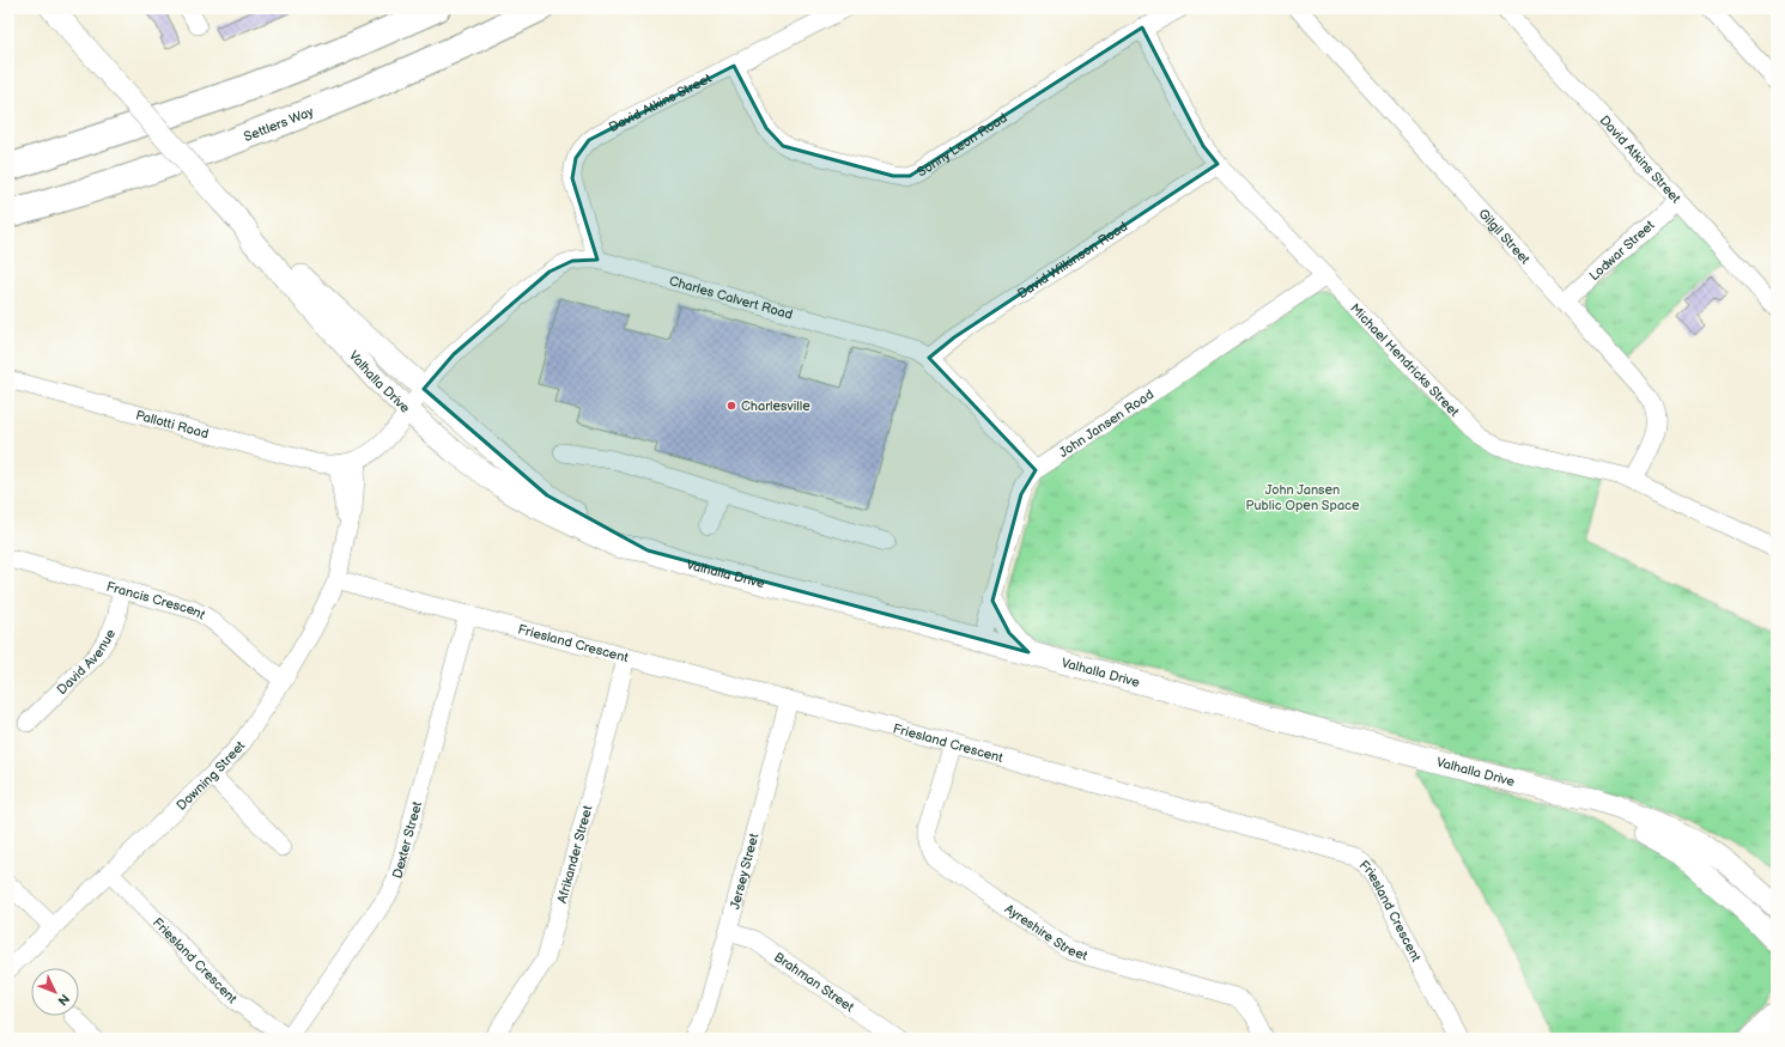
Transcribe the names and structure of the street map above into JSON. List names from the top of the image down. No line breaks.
{"streets":{"highway":["Settlers Way"],"main road":["Valhalla Drive"],"street":["David Atkins Street","Sonny Leon Road","Gilgil Street","Lodwar Street","David Wilkinson Road","Charles Calvert Road","Michael Hendricks Street","John Jansen Road","Pallotti Road","Francis Crescent","Friesland Crescent","David Avenue","Downing Street","Dexter Street","Afrikander Street","Jersey Street","Ayreshire Street","Brahman Street"]},"crossings":[["David Atkins Street","Sonny Leon Road"],["David Atkins Street","Lodwar Street"],["David Atkins Street","Charles Calvert Road"],["Sonny Leon Road","Michael Hendricks Street"],["Gilgil Street","Lodwar Street"],["Gilgil Street","Michael Hendricks Street"],["David Wilkinson Road","Charles Calvert Road"],["David Wilkinson Road","Michael Hendricks Street"],["Charles Calvert Road","Valhalla Drive"],["Charles Calvert Road","John Jansen Road"],["Michael Hendricks Street","John Jansen Road"],["Valhalla Drive","John Jansen Road"],["Pallotti Road","Downing Street"],["Francis Crescent","David Avenue"],["Francis Crescent","Downing Street"],["Friesland Crescent","Downing Street"],["Friesland Crescent","Dexter Street"],["Friesland Crescent","Afrikander Street"],["Friesland Crescent","Jersey Street"],["Friesland Crescent","Ayreshire Street"],["Jersey Street","Brahman Street"]],"parks":["John Jansen Public Open Space"],"places":["Charlesville"],"north":"bottom right"}
